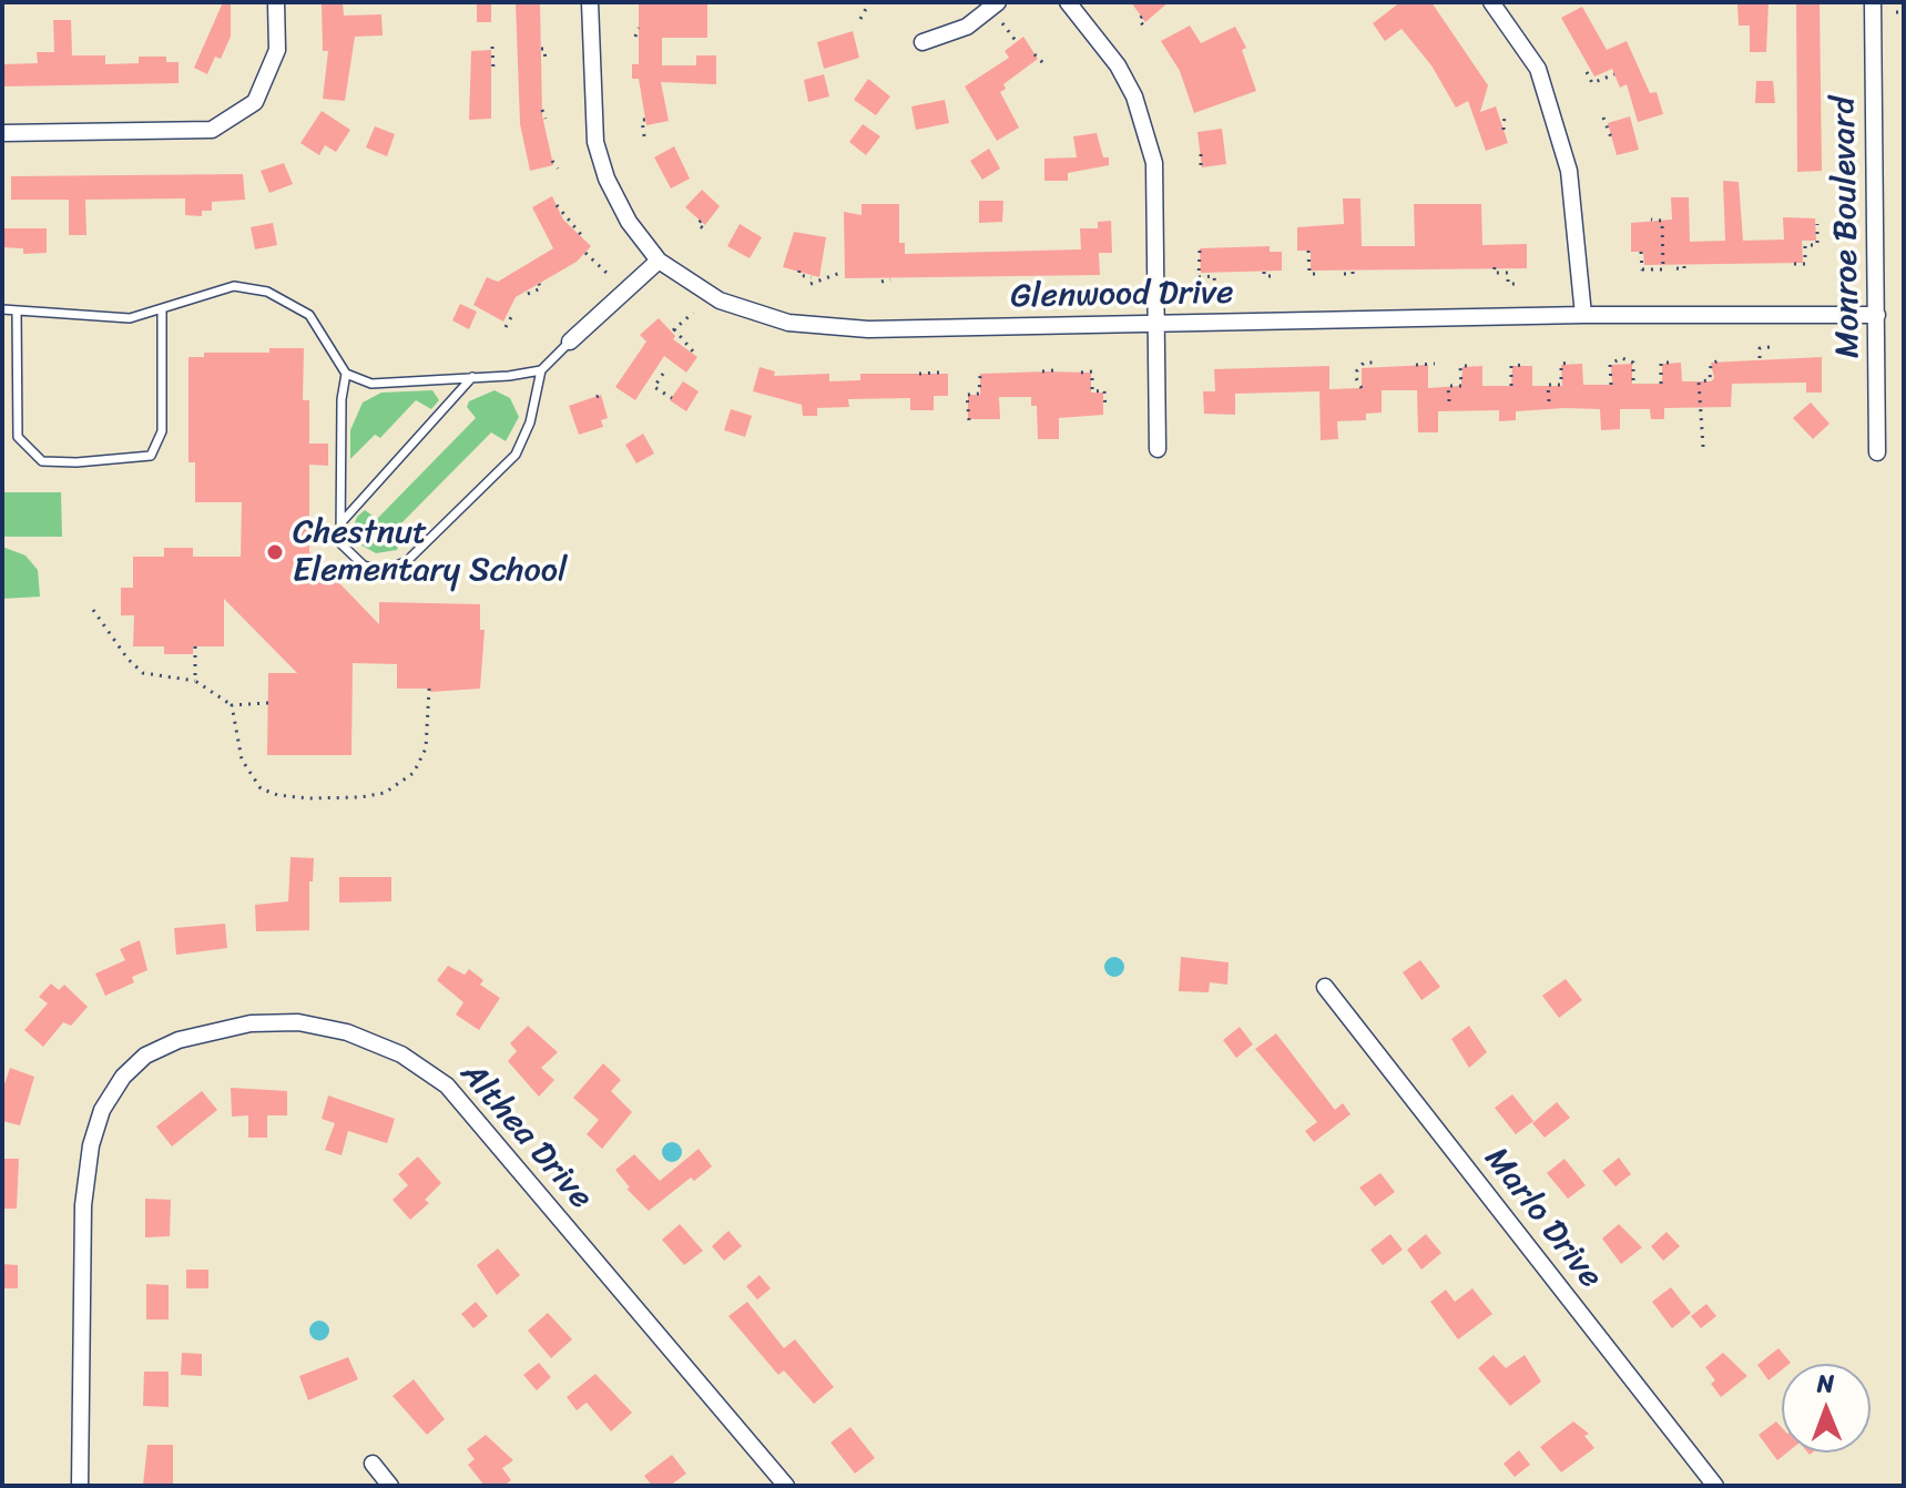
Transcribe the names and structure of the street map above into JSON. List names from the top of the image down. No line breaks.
{"streets":{"street":["Monroe Boulevard","Glenwood Drive","Althea Drive","Marlo Drive"]},"crossings":[["Monroe Boulevard","Glenwood Drive"]],"places":["Chestnut Elementary School"],"north":"top"}
